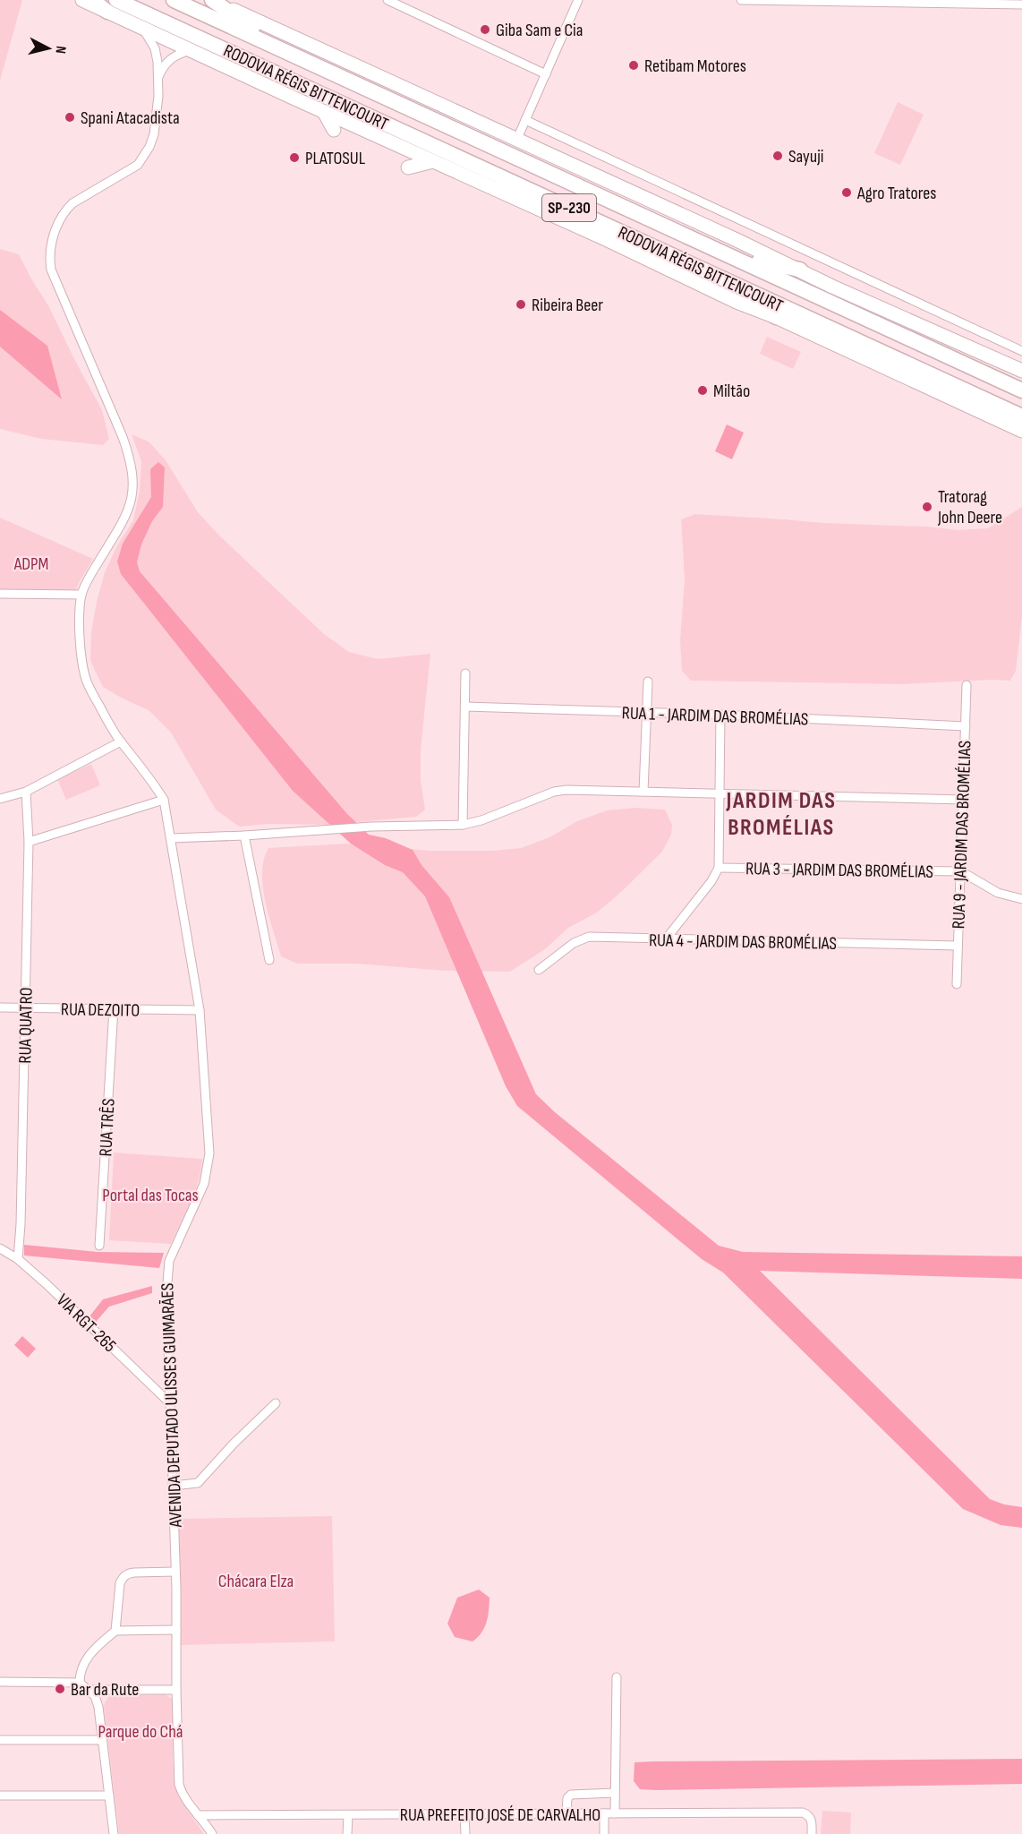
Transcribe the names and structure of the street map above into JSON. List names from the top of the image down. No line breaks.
{"streets":{"highway":["RODOVIA RÉGIS BITTENCOURT","SP-230"],"street":["RUA 1 - JARDIM DAS BROMÉLIAS","RUA 9 - JARDIM DAS BROMÉLIAS","RUA 3 - JARDIM DAS BROMÉLIAS","RUA 4 - JARDIM DAS BROMÉLIAS","RUA DEZOITO","RUA QUATRO","RUA TRÊS","VIA RGT-265","AVENIDA DEPUTADO ULISSES GUIMARÃES","RUA PREFEITO JOSÉ DE CARVALHO"]},"crossings":[["RUA 1 - JARDIM DAS BROMÉLIAS","RUA 9 - JARDIM DAS BROMÉLIAS"],["RUA 9 - JARDIM DAS BROMÉLIAS","RUA 3 - JARDIM DAS BROMÉLIAS"],["RUA 9 - JARDIM DAS BROMÉLIAS","RUA 4 - JARDIM DAS BROMÉLIAS"],["RUA DEZOITO","RUA QUATRO"],["RUA DEZOITO","RUA TRÊS"],["RUA DEZOITO","AVENIDA DEPUTADO ULISSES GUIMARÃES"],["RUA QUATRO","VIA RGT-265"],["VIA RGT-265","AVENIDA DEPUTADO ULISSES GUIMARÃES"],["AVENIDA DEPUTADO ULISSES GUIMARÃES","RUA PREFEITO JOSÉ DE CARVALHO"]],"districts":["JARDIM DAS BROMÉLIAS"],"parks":["ADPM","Portal das Tocas","Chácara Elza","Parque do Chá"],"places":["Giba Sam e Cia","Retibam Motores","Spani Atacadista","Sayuji","PLATOSUL","Agro Tratores","Ribeira Beer","Miltão","Tratorag John Deere","Bar da Rute"],"north":"right"}
